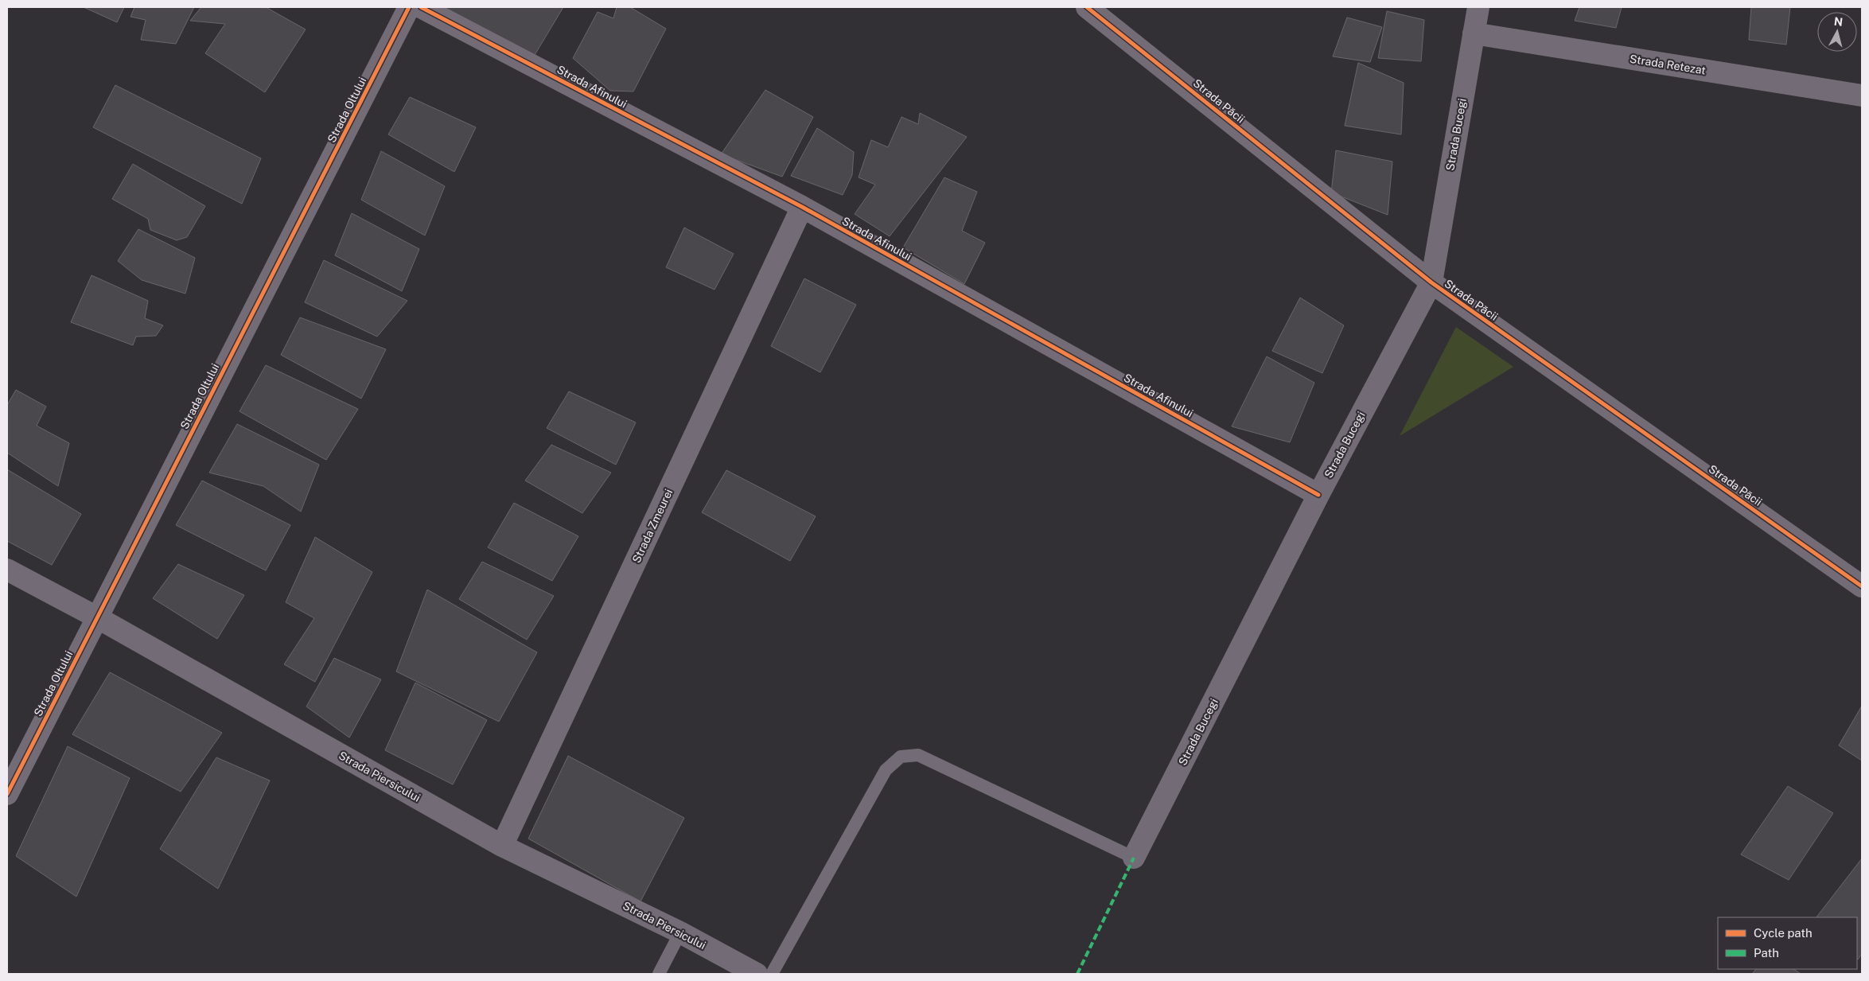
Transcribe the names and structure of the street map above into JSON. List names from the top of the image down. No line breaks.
{"streets":{"street":["Strada Retezat","Strada Afinului","Strada Păcii","Strada Oltului","Strada Bucegi","Strada Zmeurei","Strada Piersicului"]},"crossings":[["Strada Retezat","Strada Bucegi"],["Strada Afinului","Strada Bucegi"],["Strada Afinului","Strada Zmeurei"],["Strada Păcii","Strada Bucegi"],["Strada Oltului","Strada Piersicului"],["Strada Zmeurei","Strada Piersicului"]],"legend":["Cycle path","Path"],"north":"top"}
